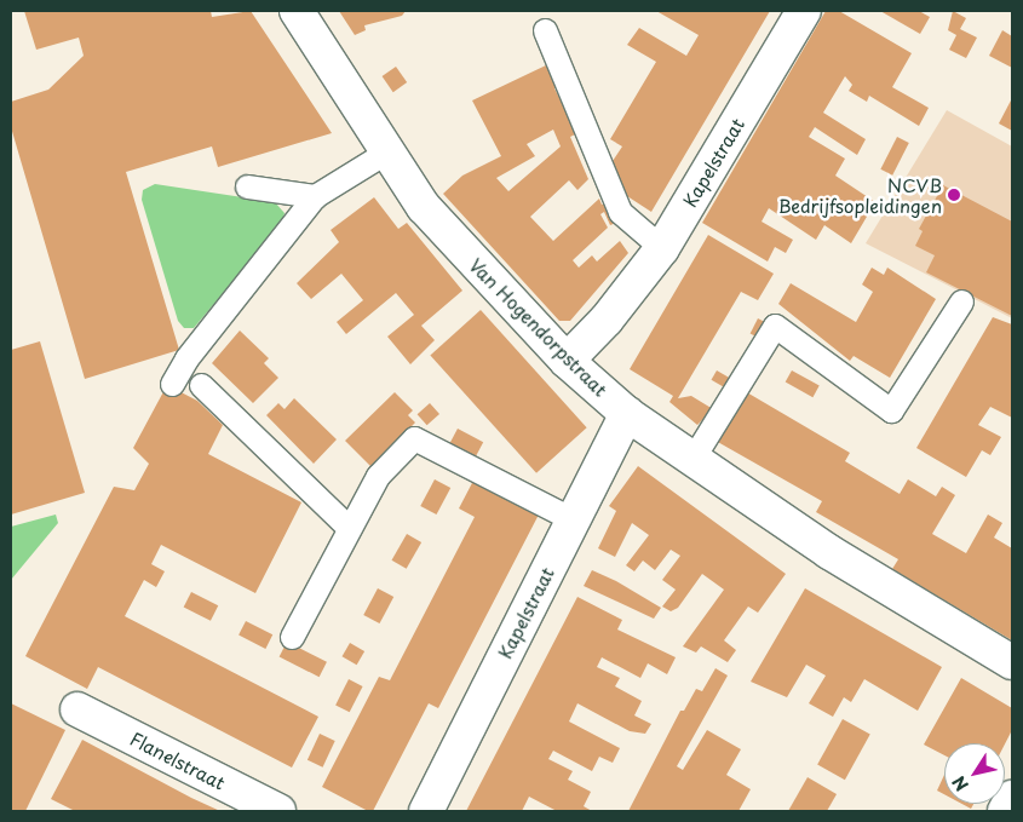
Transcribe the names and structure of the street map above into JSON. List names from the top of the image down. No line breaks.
{"streets":{"street":["Kapelstraat","Van Hogendorpstraat","Flanelstraat"]},"crossings":[["Kapelstraat","Van Hogendorpstraat"]],"places":["NCVB Bedrijfsopleidingen"],"north":"bottom left"}
